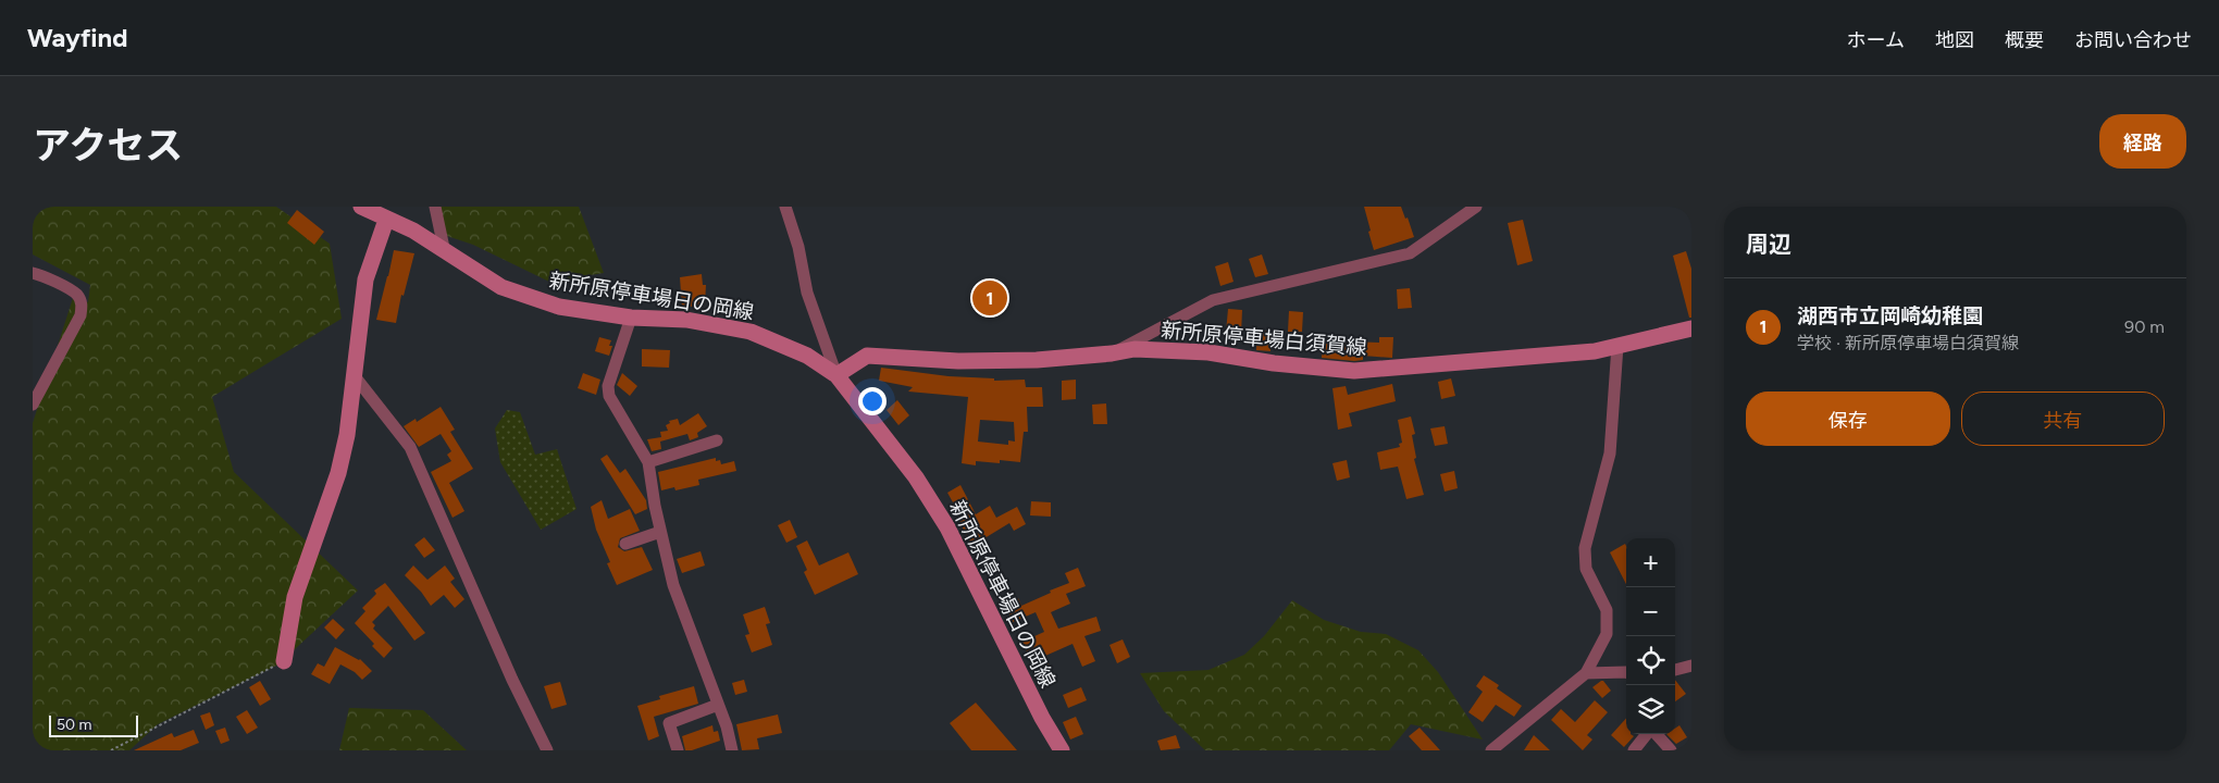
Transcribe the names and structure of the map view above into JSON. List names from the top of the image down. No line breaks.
{"streets":{"main road":["新所原停車場日の岡線","新所原停車場白須賀線"]},"crossings":[["新所原停車場日の岡線","新所原停車場白須賀線"]],"scale_bar":"50 m","page":{"header":"Wayfind","nav":["ホーム","地図","概要","お問い合わせ"],"title":"アクセス","buttons":["経路",["保存","共有"]],"heading":"周辺","list":[{"mark":"1","name":"湖西市立岡崎幼稚園","note":"学校 · 新所原停車場白須賀線","value":"90 m"}],"pins":"1","map_buttons":["+","−"],"scale":"50 m"}}
